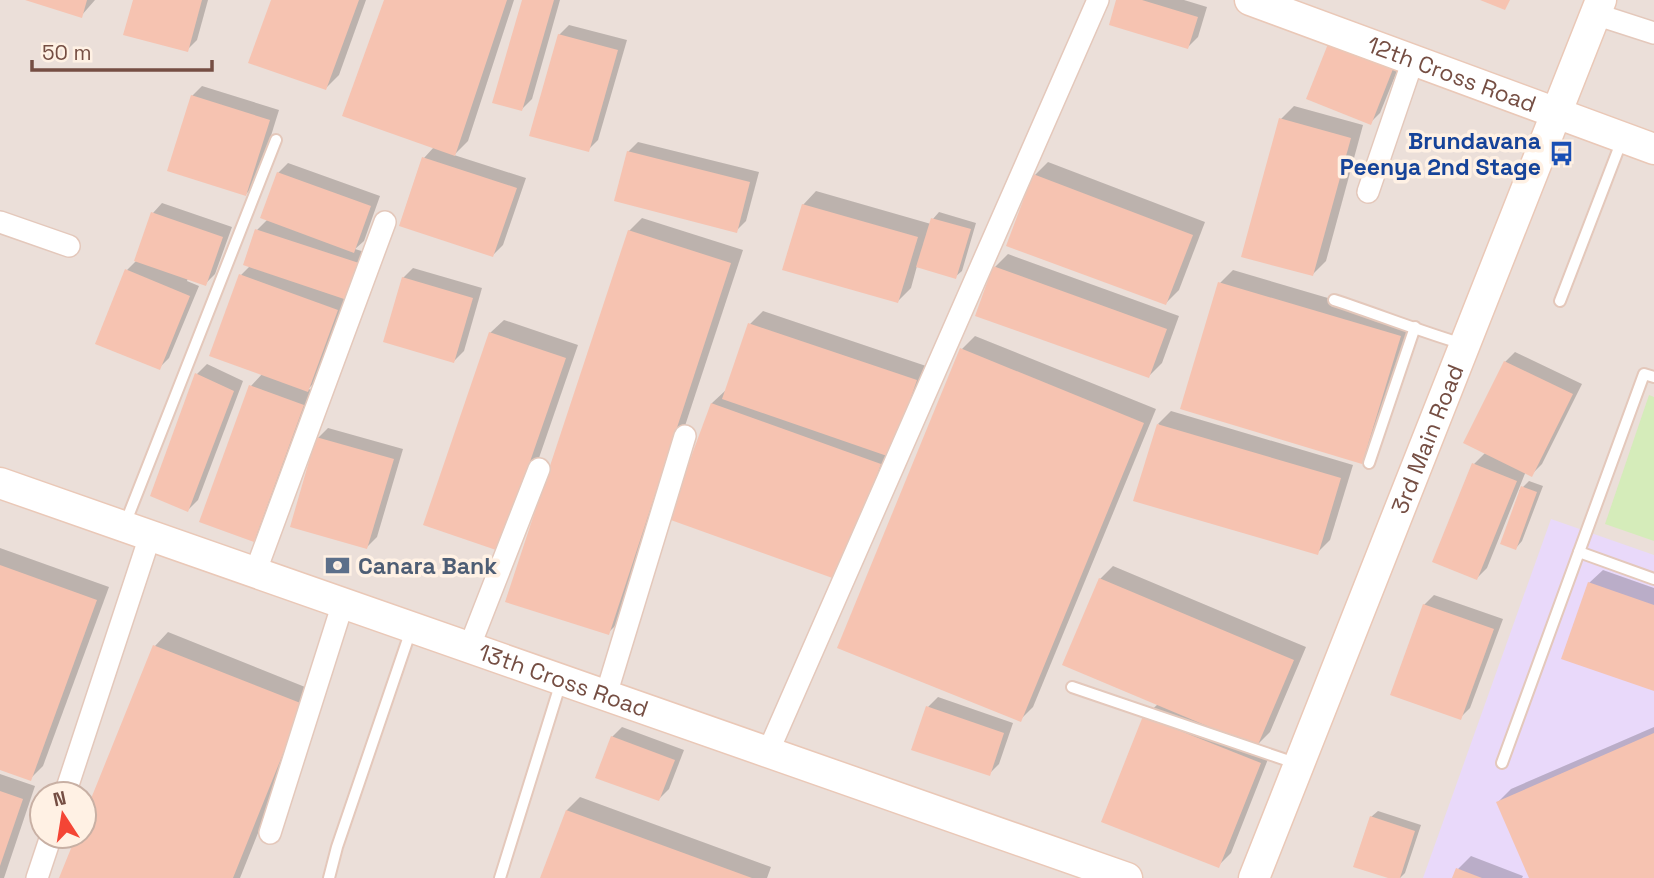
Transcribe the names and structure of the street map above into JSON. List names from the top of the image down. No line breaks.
{"streets":{"street":["12th Cross Road","3rd Main Road","13th Cross Road"]},"crossings":[["12th Cross Road","3rd Main Road"]],"places":{"bus stop":["Brundavana Peenya 2nd Stage"],"bank":["Canara Bank"]},"scale_bar":"50 m","north":"top"}
